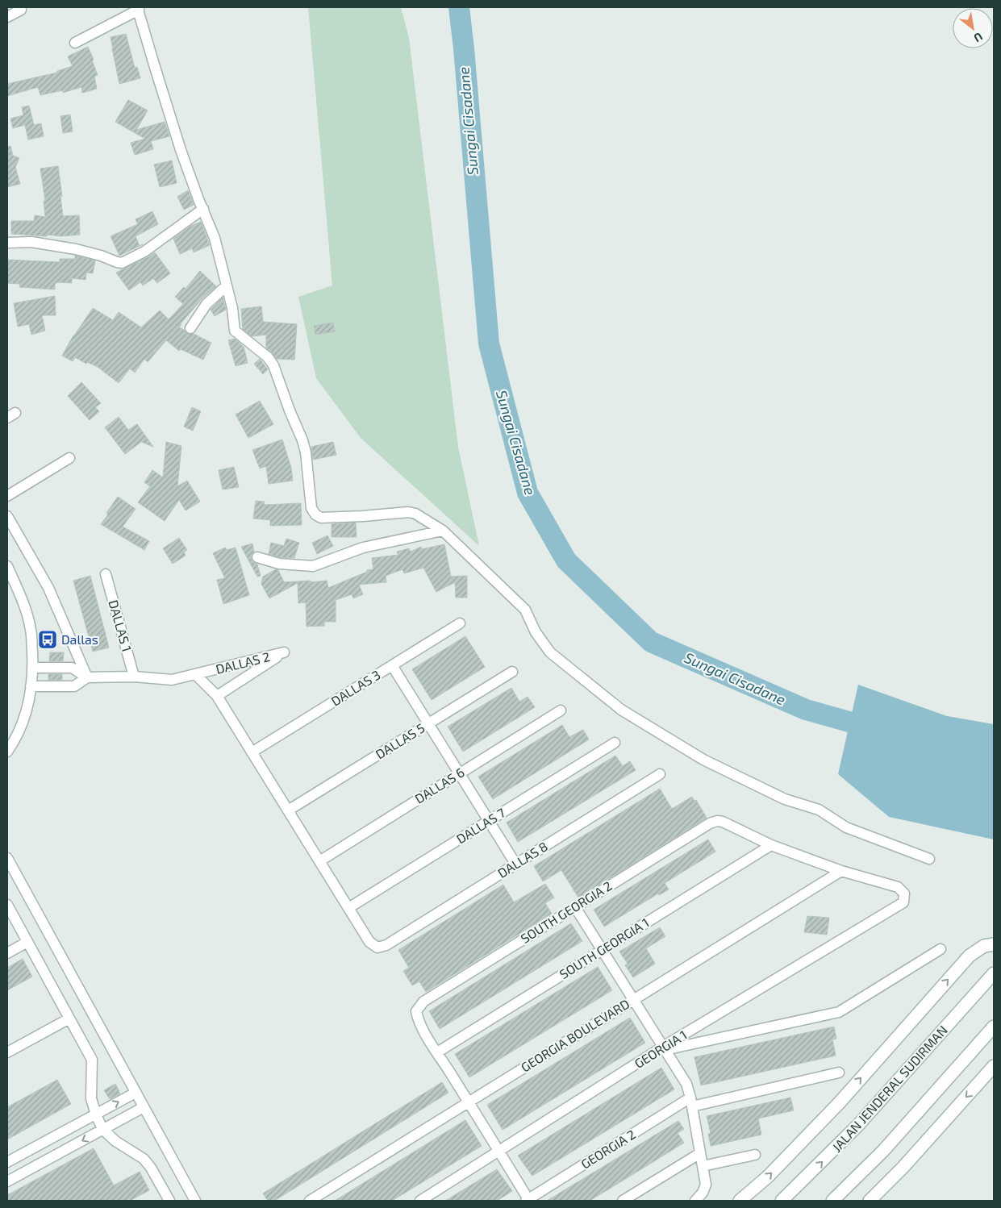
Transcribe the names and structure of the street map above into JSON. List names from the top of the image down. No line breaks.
{"streets":{"main road":["JALAN JENDERAL SUDIRMAN"],"street":["DALLAS 1","DALLAS 2","DALLAS 3","DALLAS 5","DALLAS 6","DALLAS 7","DALLAS 8","SOUTH GEORGIA 2","SOUTH GEORGIA 1","GEORGIA BOULEVARD","GEORGIA 1","GEORGIA 2"]},"crossings":[["DALLAS 7","DALLAS 8"],["SOUTH GEORGIA 2","SOUTH GEORGIA 1"],["GEORGIA BOULEVARD","GEORGIA 1"]],"water":["Sungai Cisadane"],"places":{"bus stop":["Dallas"]},"north":"bottom right"}
